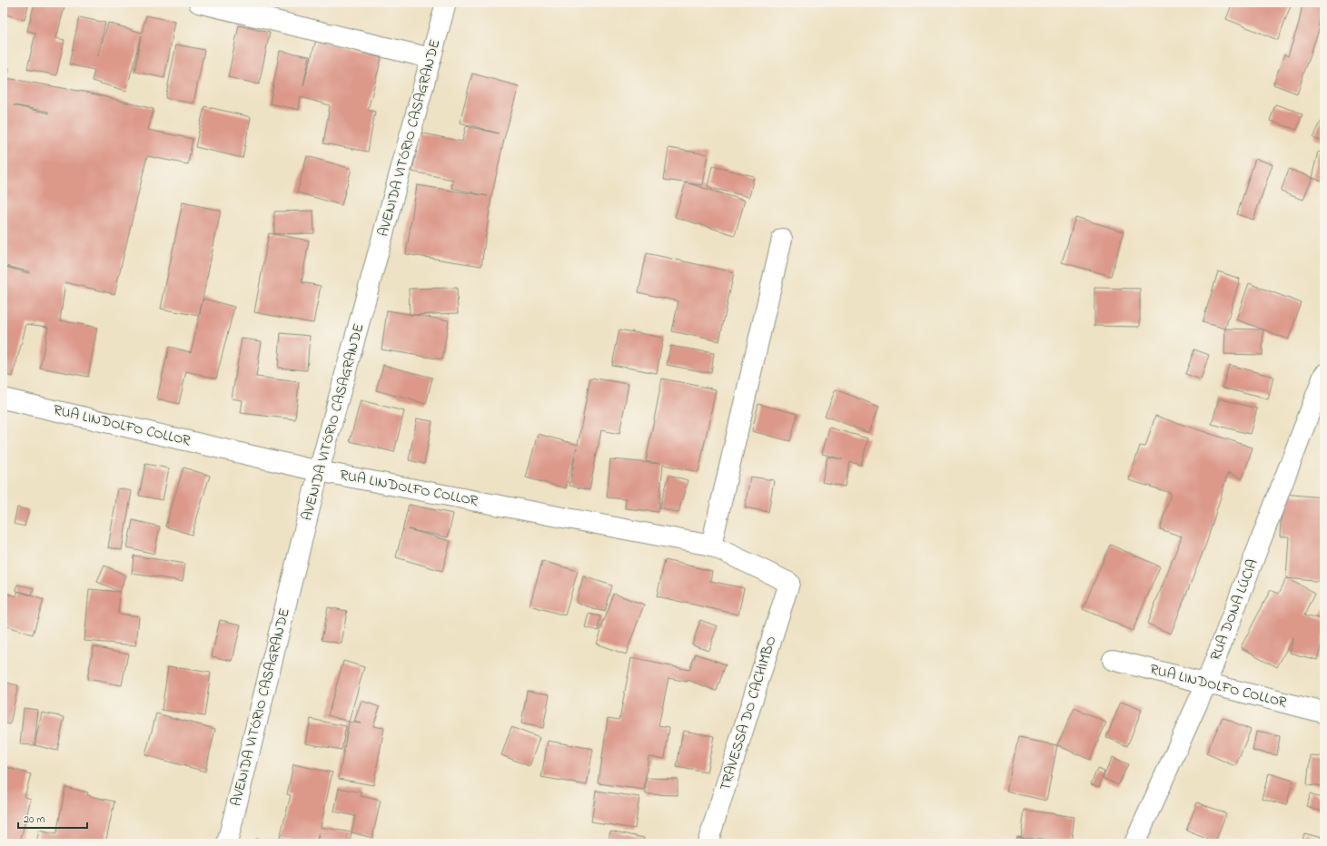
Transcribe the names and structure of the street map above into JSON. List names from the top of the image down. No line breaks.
{"streets":{"street":["AVENIDA VITÓRIO CASAGRANDE","RUA LINDOLFO COLLOR","RUA DONA LÚCIA","TRAVESSA DO CACHIMBO"]},"crossings":[["AVENIDA VITÓRIO CASAGRANDE","RUA LINDOLFO COLLOR"],["RUA LINDOLFO COLLOR","RUA DONA LÚCIA"],["RUA LINDOLFO COLLOR","TRAVESSA DO CACHIMBO"]],"scale_bar":"20 m"}
